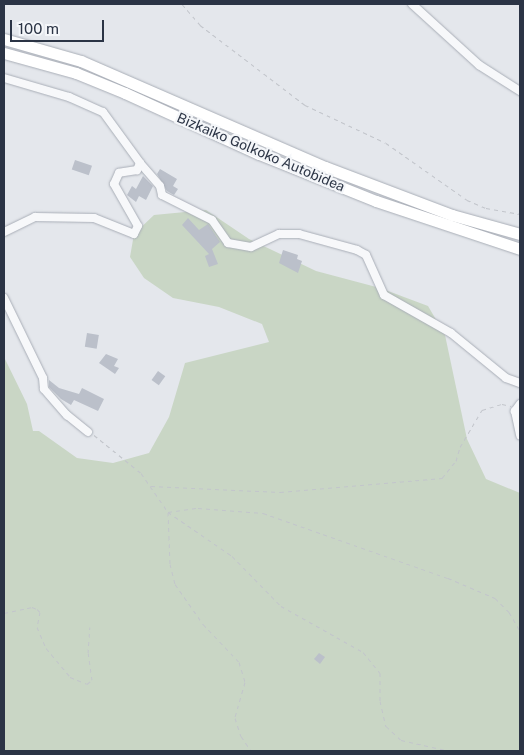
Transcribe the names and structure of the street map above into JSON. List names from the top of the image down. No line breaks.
{"streets":{"highway":["Bizkaiko Golkoko Autobidea"]},"scale_bar":"100 m"}
